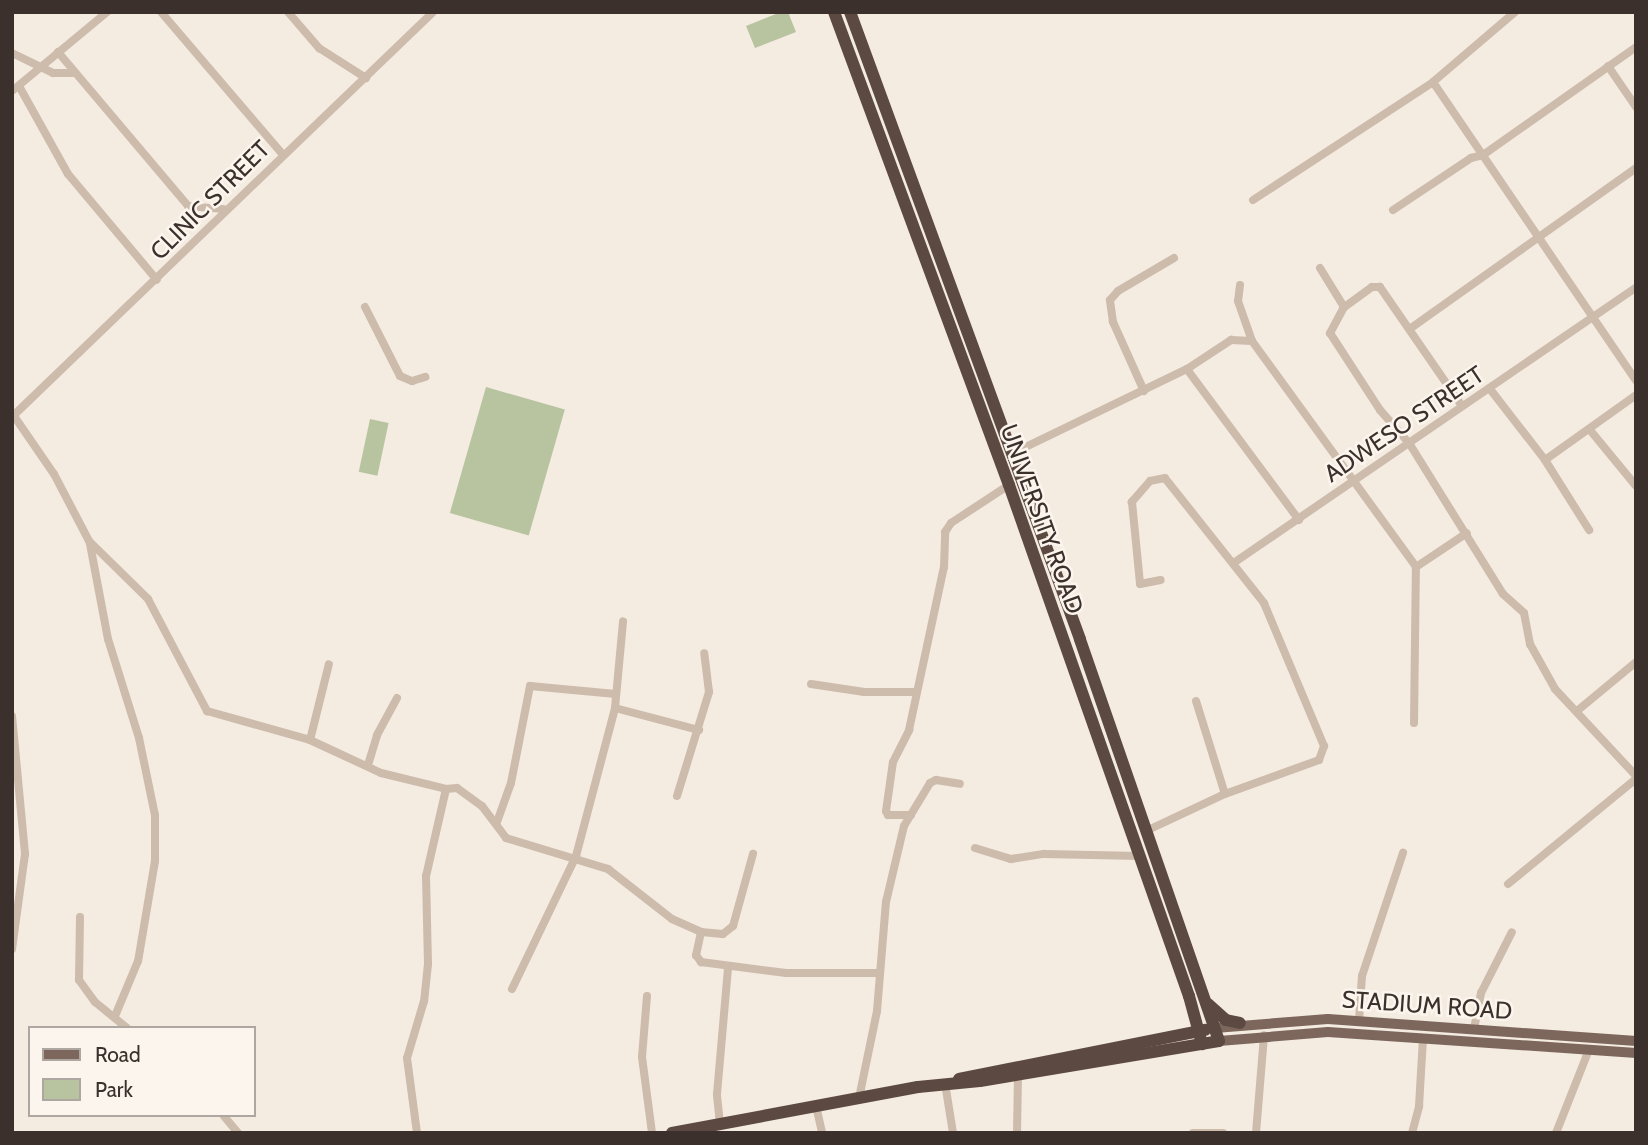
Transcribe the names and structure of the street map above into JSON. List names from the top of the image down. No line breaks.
{"streets":{"highway":["UNIVERSITY ROAD"],"main road":["STADIUM ROAD"],"street":["CLINIC STREET","ADWESO STREET"]},"crossings":[["UNIVERSITY ROAD","STADIUM ROAD"]],"legend":["Road","Park"]}
